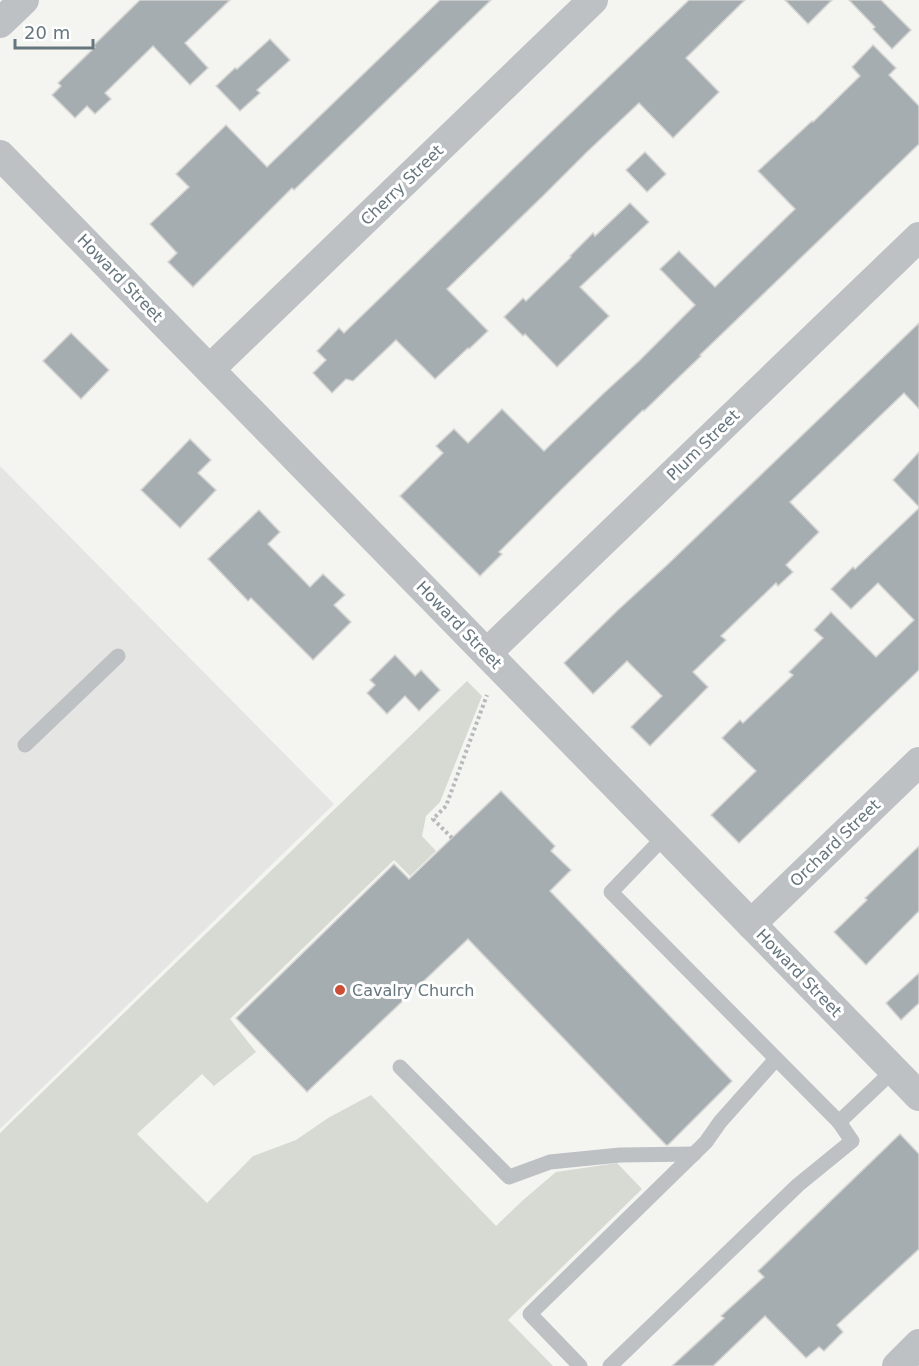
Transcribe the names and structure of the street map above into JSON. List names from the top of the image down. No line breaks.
{"streets":{"street":["Cherry Street","Howard Street","Plum Street","Orchard Street"]},"crossings":[["Cherry Street","Howard Street"],["Howard Street","Plum Street"],["Howard Street","Orchard Street"]],"places":["Cavalry Church"],"scale_bar":"20 m"}
